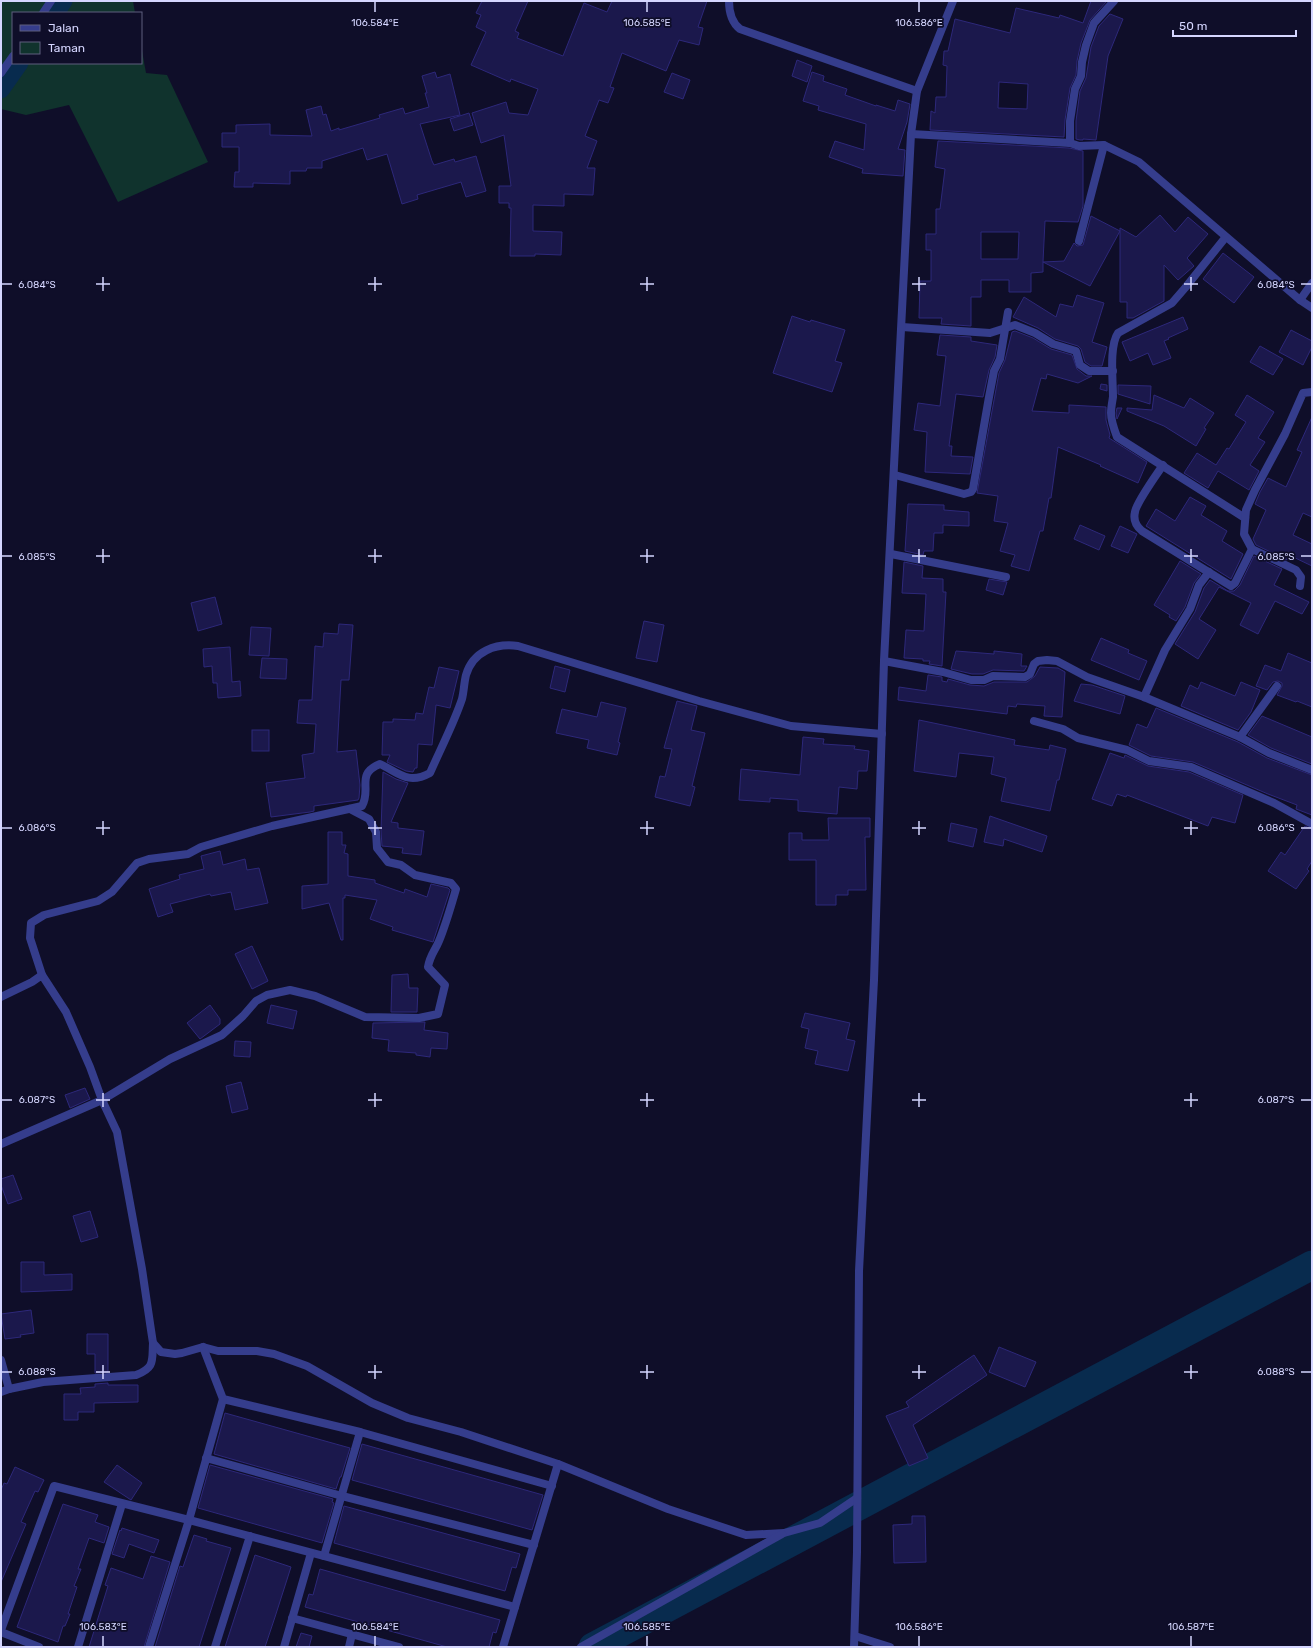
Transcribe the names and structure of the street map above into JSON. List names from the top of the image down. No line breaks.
{"legend":["Jalan","Taman"],"scale_bar":"50 m","coordinates":["106.584°E","106.585°E","106.586°E","6.084°S","6.085°S","6.086°S","6.087°S","6.088°S","106.583°E","106.587°E"]}
